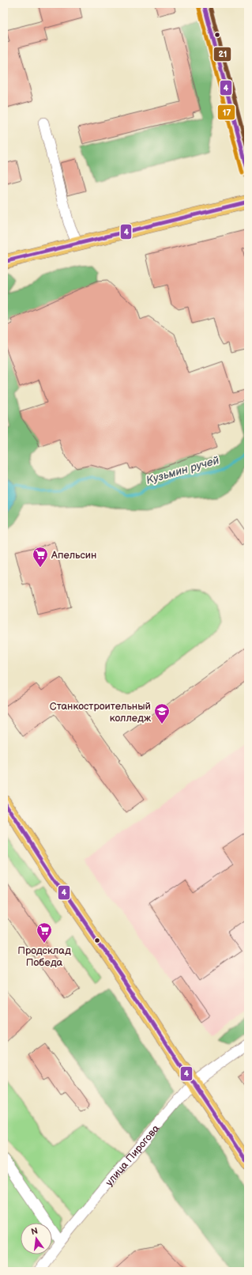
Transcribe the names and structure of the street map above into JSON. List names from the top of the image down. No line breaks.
{"streets":{"street":["улица Пирогова"]},"water":["Кузьмин ручей"],"places":{"supermarket":["Апельсин","Продсклад Победа"],"school or university":["Станкостроительный колледж"]},"lines":["transit line 4","transit line 21","transit line 17"],"north":"top"}
